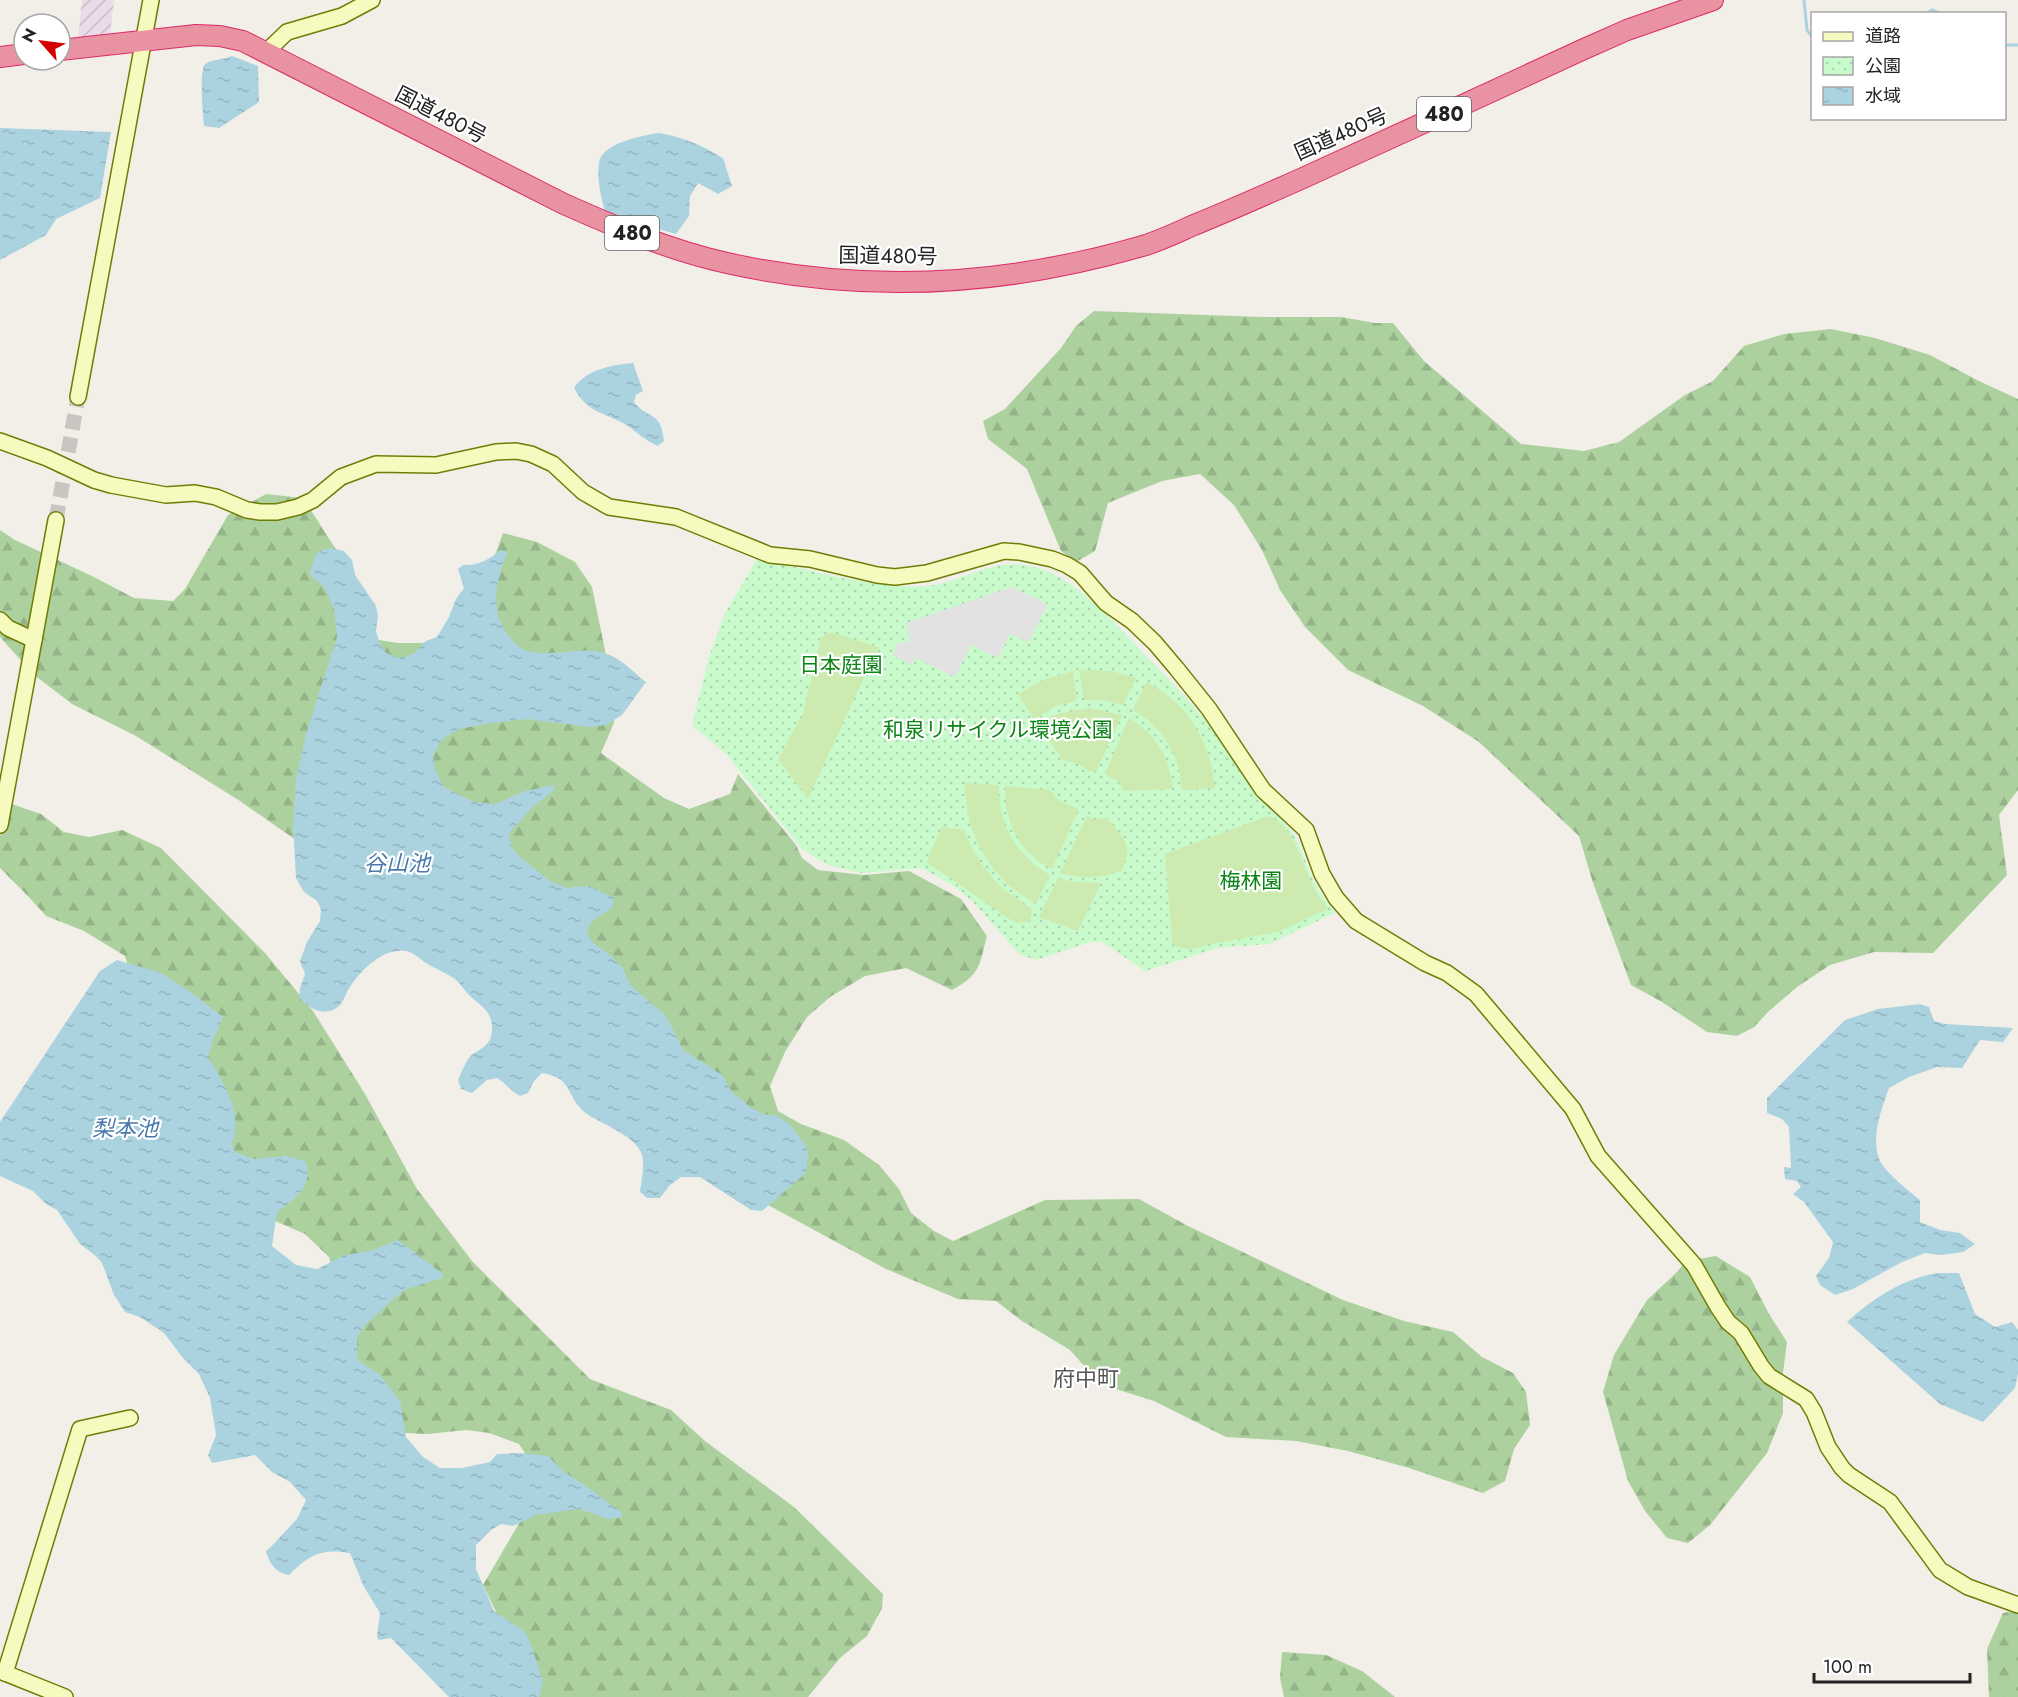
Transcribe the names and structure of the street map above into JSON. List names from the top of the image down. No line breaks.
{"streets":{"highway":["480","国道480号"]},"districts":["府中町"],"water":["谷山池","梨本池"],"parks":["日本庭園","和泉リサイクル環境公園","梅林園"],"legend":["道路","公園","水域"],"scale_bar":"100 m","north":"top left"}
